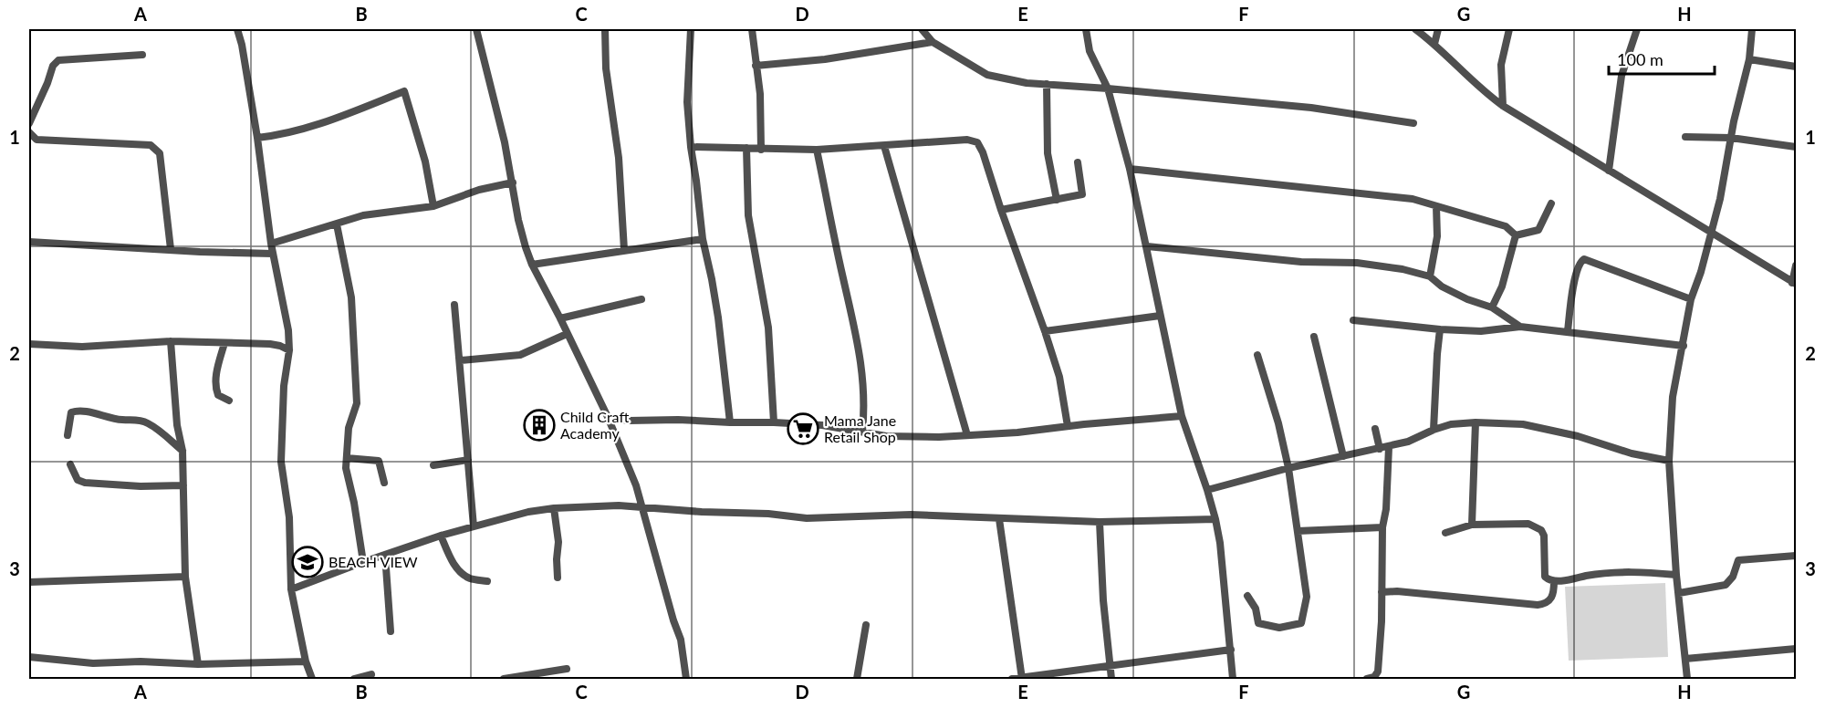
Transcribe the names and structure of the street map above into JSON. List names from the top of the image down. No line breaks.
{"places":{"building":["Child Craft Academy"],"supermarket":["Mama Jane Retail Shop"],"school or university":["BEACH VIEW"]},"scale_bar":"100 m","grid":{"columns":["A","B","C","D","E","F","G","H"],"rows":["1","2","3"]}}
